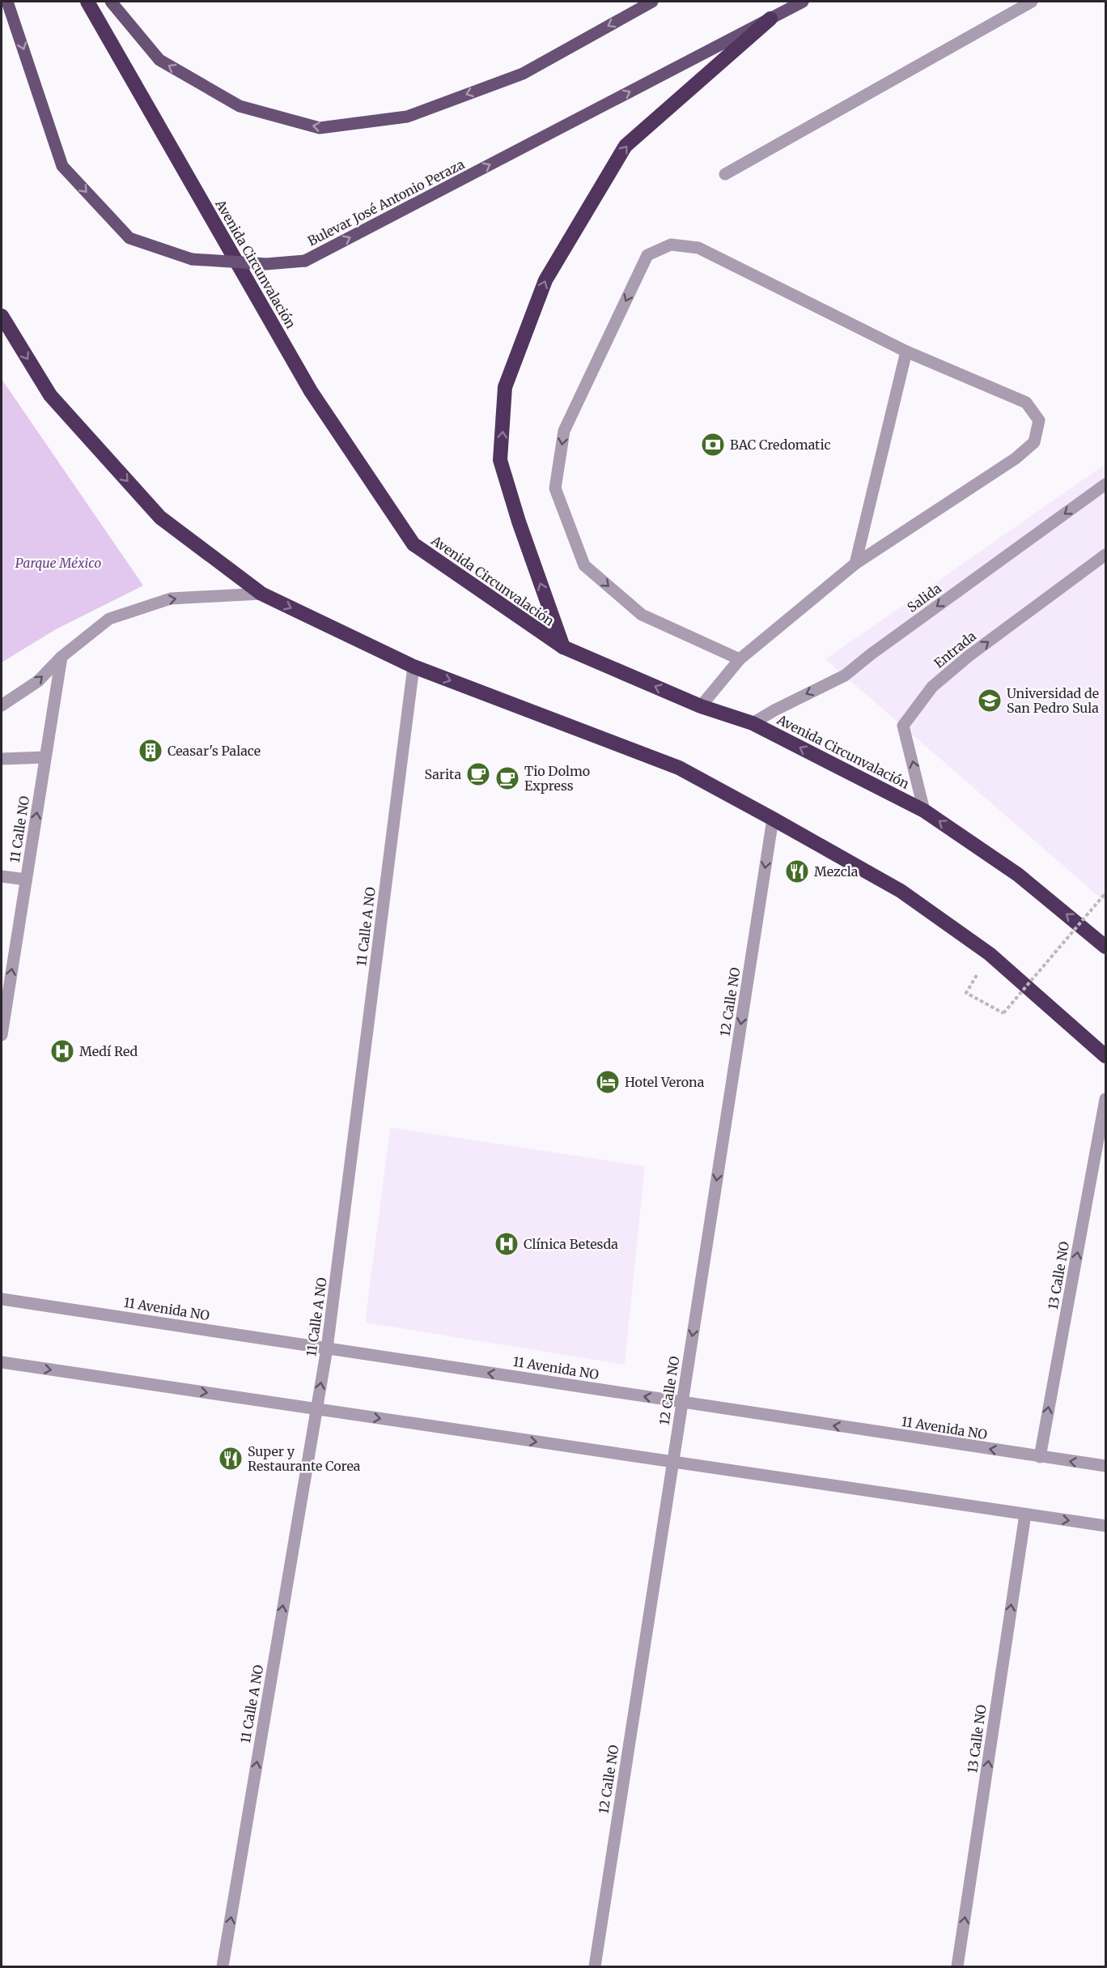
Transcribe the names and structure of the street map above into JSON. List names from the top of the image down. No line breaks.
{"streets":{"highway":["Avenida Circunvalación"],"main road":["Bulevar José Antonio Peraza"],"street":["Salida","Entrada","11 Calle NO","11 Calle A NO","12 Calle NO","13 Calle NO","11 Avenida NO"]},"crossings":[["Avenida Circunvalación","Salida"],["Avenida Circunvalación","Entrada"],["11 Calle A NO","11 Avenida NO"],["12 Calle NO","11 Avenida NO"],["13 Calle NO","11 Avenida NO"]],"one_way":["Entrada","11 Calle NO","11 Calle A NO","12 Calle NO","13 Calle NO"],"parks":["Parque México"],"places":{"bank":["BAC Credomatic"],"school or university":["Universidad de San Pedro Sula"],"building":["Ceasar's Palace"],"cafe":["Sarita","Tio Dolmo Express"],"restaurant":["Mezcla","Super y Restaurante Corea"],"hospital":["Medí Red","Clínica Betesda"],"hotel":["Hotel Verona"]}}
